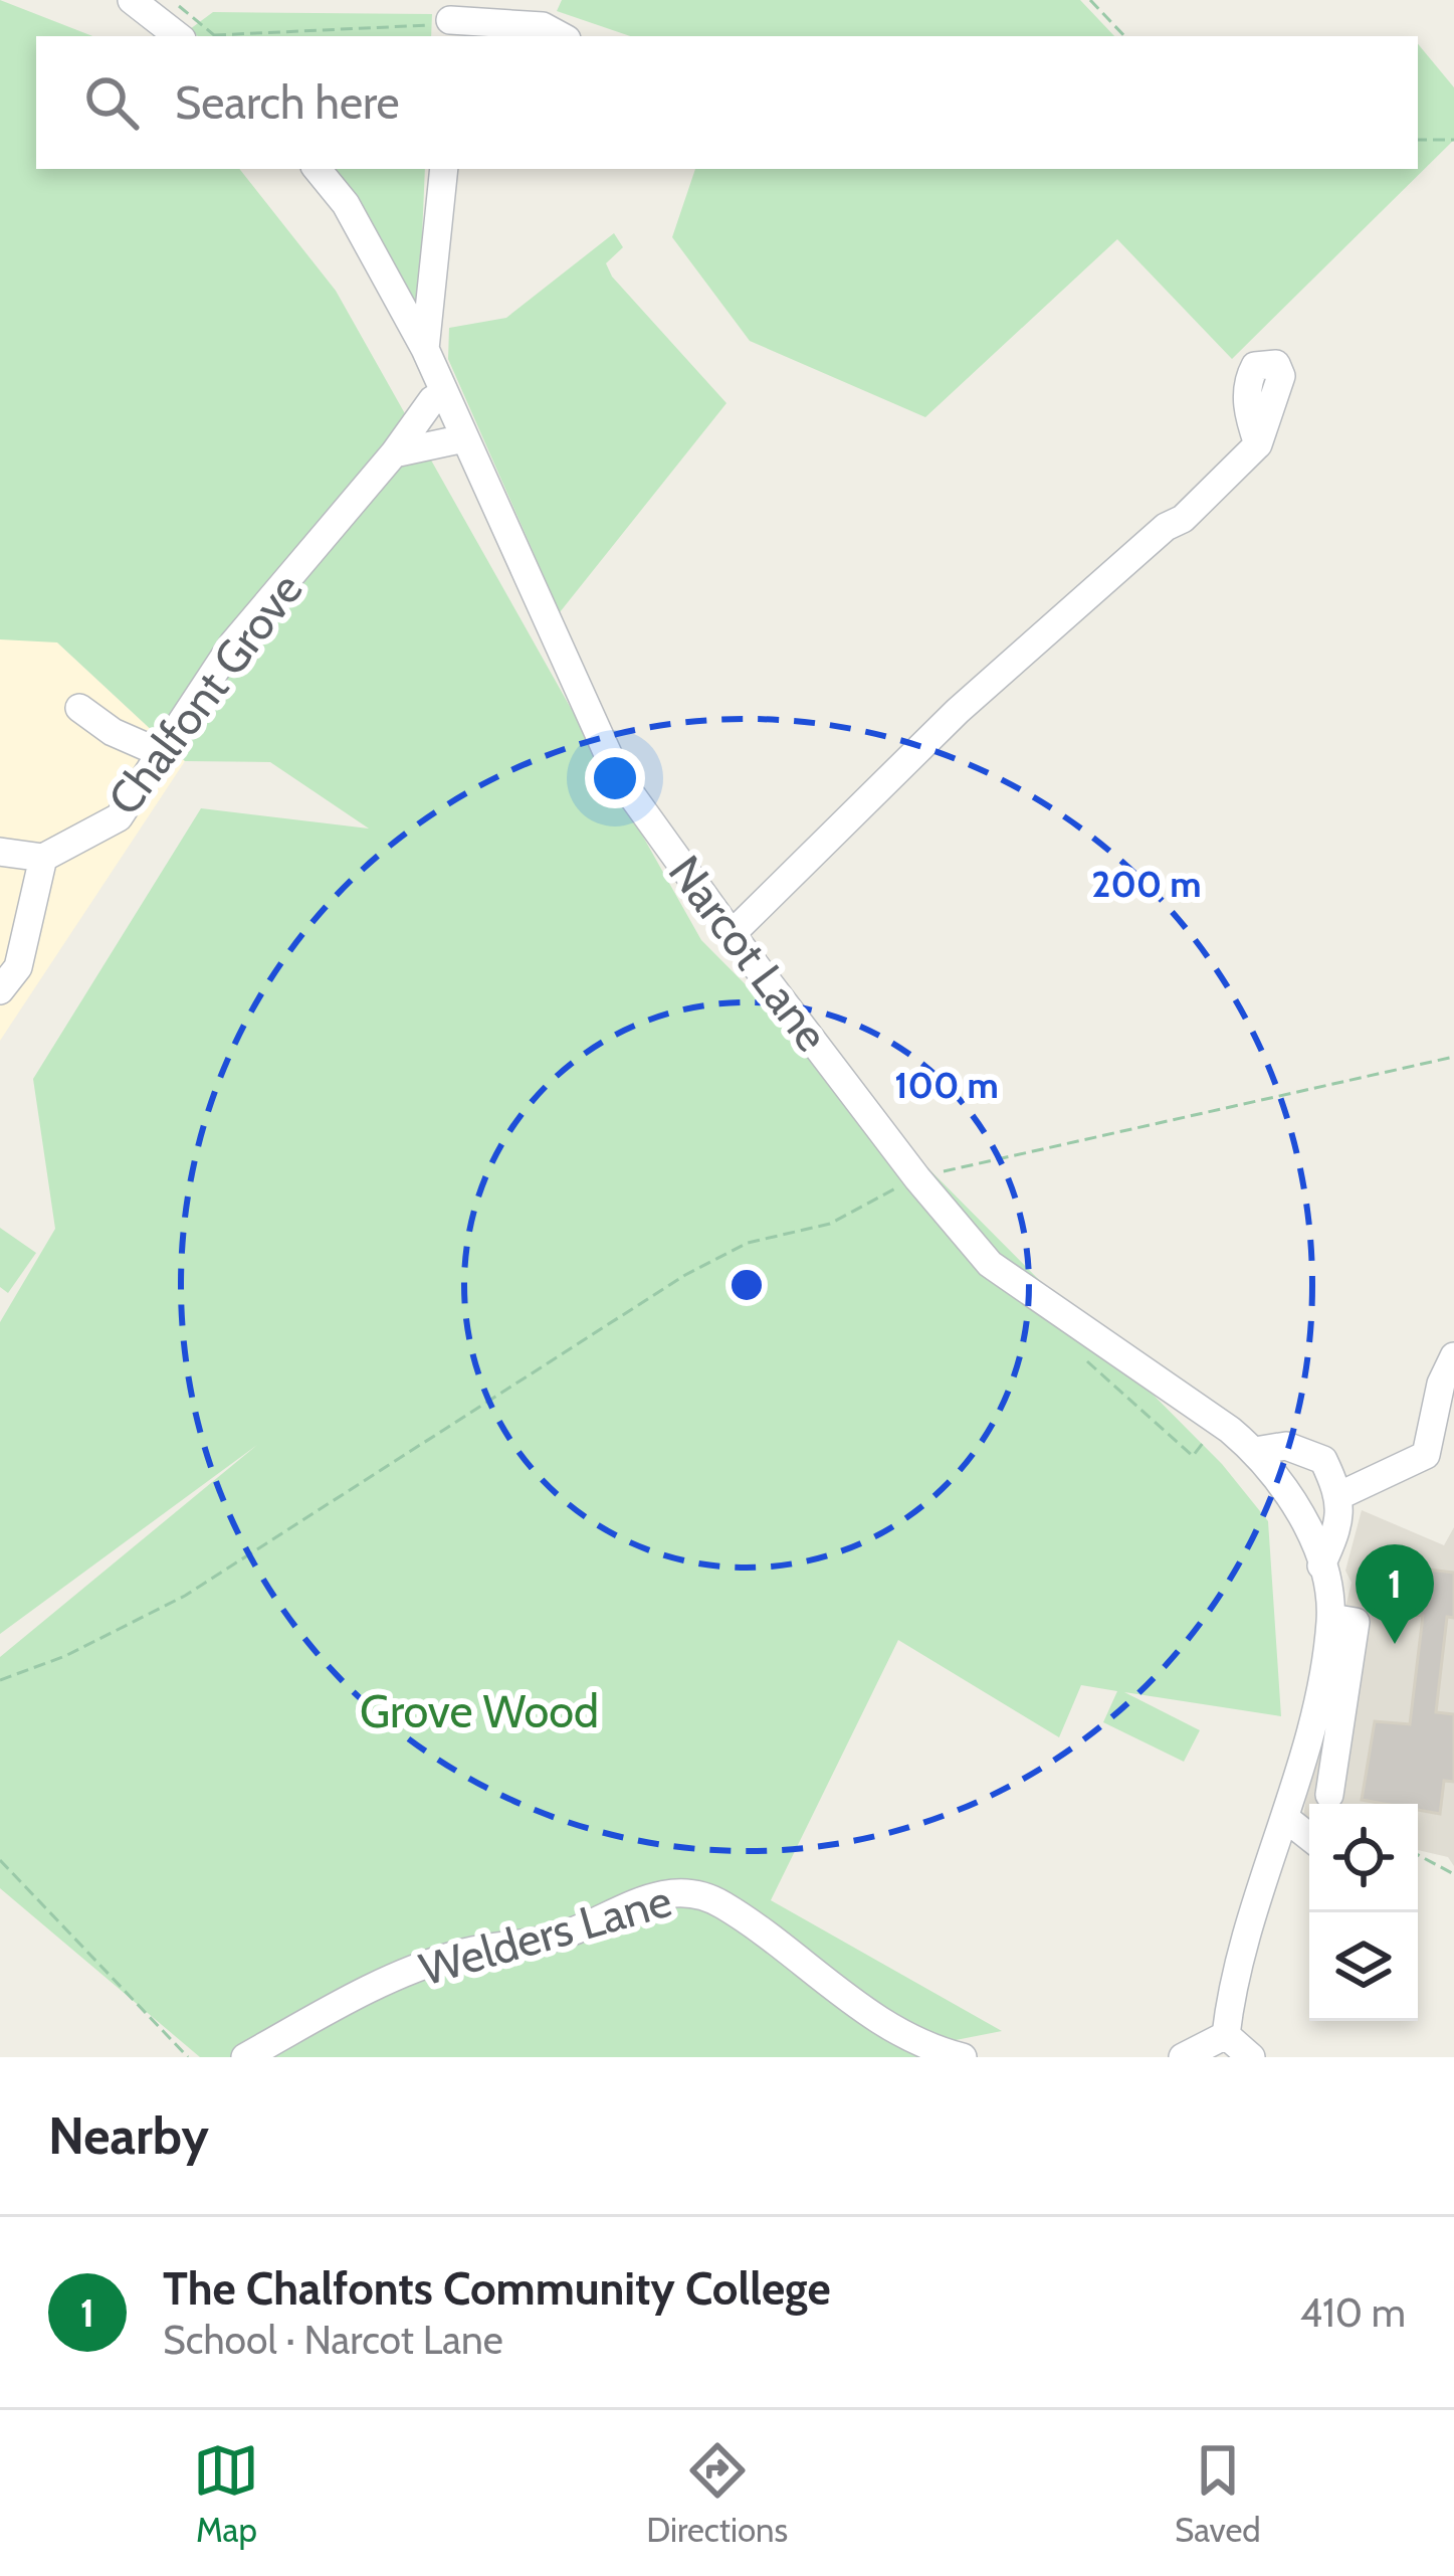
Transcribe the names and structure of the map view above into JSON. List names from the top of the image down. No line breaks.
{"streets":{"street":["Chalfont Grove","Narcot Lane","Welders Lane"]},"crossings":[["Chalfont Grove","Narcot Lane"]],"parks":["Grove Wood"],"page":{"search":"Search here","pins":"1","heading":"Nearby","list":[{"mark":"1","name":"The Chalfonts Community College","note":"School · Narcot Lane","value":"410 m"}],"nav":["Map","Directions","Saved"]},"rings":["200 m","100 m"]}
